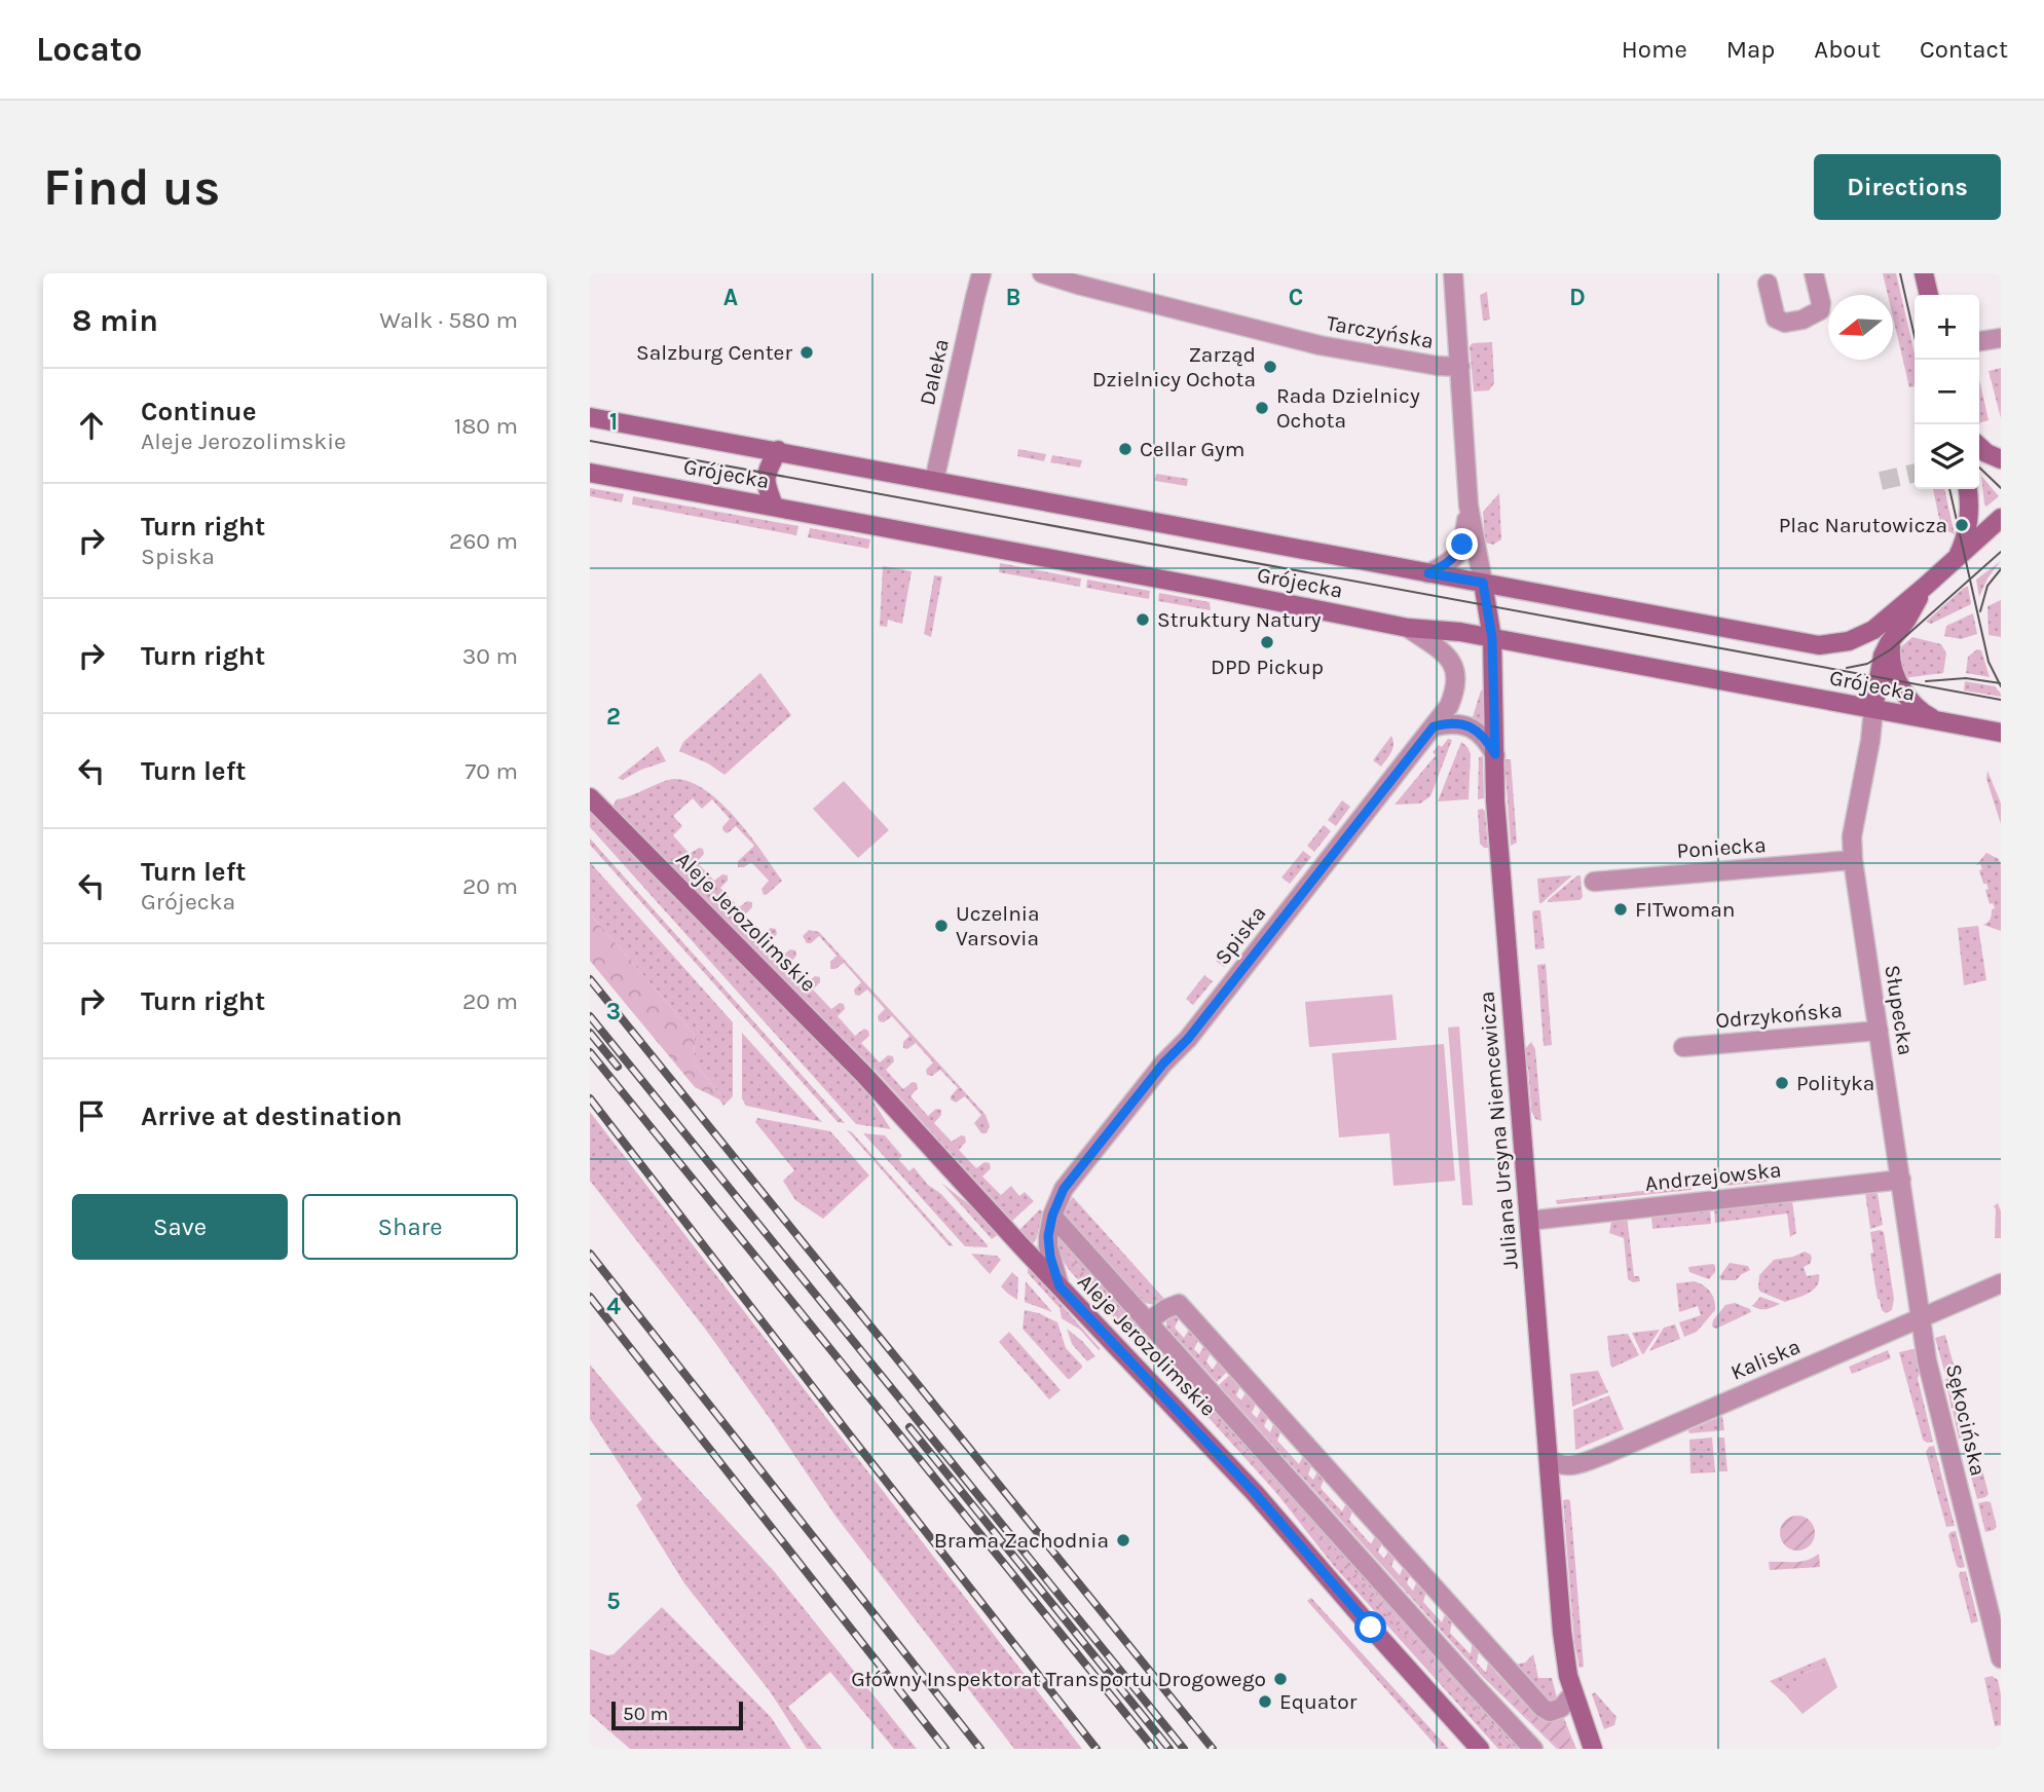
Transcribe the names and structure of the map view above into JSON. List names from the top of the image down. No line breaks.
{"streets":{"main road":["Grójecka","Aleje Jerozolimskie","Juliana Ursyna Niemcewicza"],"street":["Tarczyńska","Daleka","Poniecka","Spiska","Słupecka","Odrzykońska","Andrzejowska","Kaliska","Sękocińska"]},"crossings":[["Tarczyńska","Juliana Ursyna Niemcewicza"],["Daleka","Grójecka"],["Grójecka","Spiska"],["Grójecka","Słupecka"],["Grójecka","Juliana Ursyna Niemcewicza"],["Poniecka","Słupecka"],["Aleje Jerozolimskie","Spiska"],["Słupecka","Odrzykońska"],["Słupecka","Andrzejowska"],["Słupecka","Kaliska"],["Słupecka","Sękocińska"],["Juliana Ursyna Niemcewicza","Andrzejowska"],["Juliana Ursyna Niemcewicza","Kaliska"],["Kaliska","Sękocińska"]],"places":["Salzburg Center","Zarząd Dzielnicy Ochota","Rada Dzielnicy Ochota","Cellar Gym","Plac Narutowicza","Struktury Natury","DPD Pickup","FITwoman","Uczelnia Varsovia","Polityka","Brama Zachodnia","Główny Inspektorat Transportu Drogowego","Equator"],"scale_bar":"50 m","north":"left","page":{"header":"Locato","nav":["Home","Map","About","Contact"],"buttons":["Directions",["Save","Share"]],"title":"Find us","heading":["8 min","Walk · 580 m"],"map_buttons":["+","−"],"list":[["Continue","Aleje Jerozolimskie","180 m"],["Turn right","Spiska","260 m"],["Turn right","30 m"],["Turn left","70 m"],["Turn left","Grójecka","20 m"],["Turn right","20 m"],"Arrive at destination"],"scale":"50 m"},"grid":{"columns":["A","B","C","D"],"rows":["1","2","3","4","5"]}}
